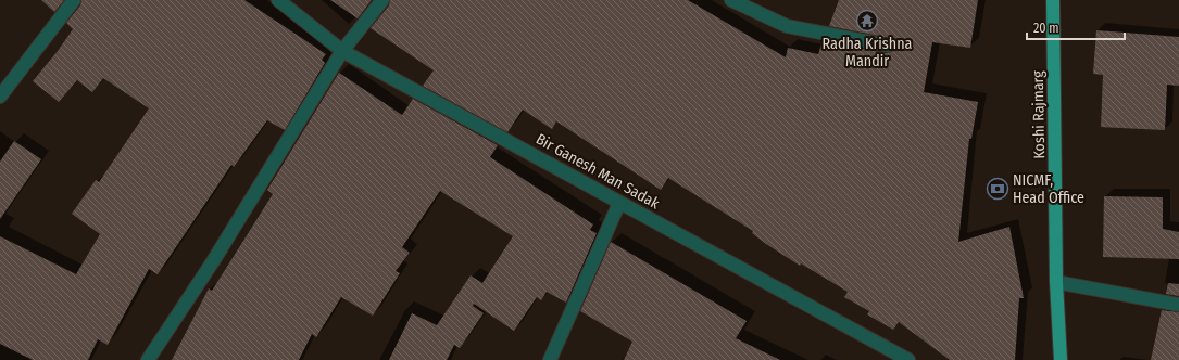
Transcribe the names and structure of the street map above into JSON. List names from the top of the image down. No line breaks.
{"streets":{"main road":["Koshi Rajmarg"],"street":["Bir Ganesh Man Sadak"]},"places":{"temple":["Radha Krishna Mandir"],"bank":["NICMF, Head Office"]},"scale_bar":"20 m"}
